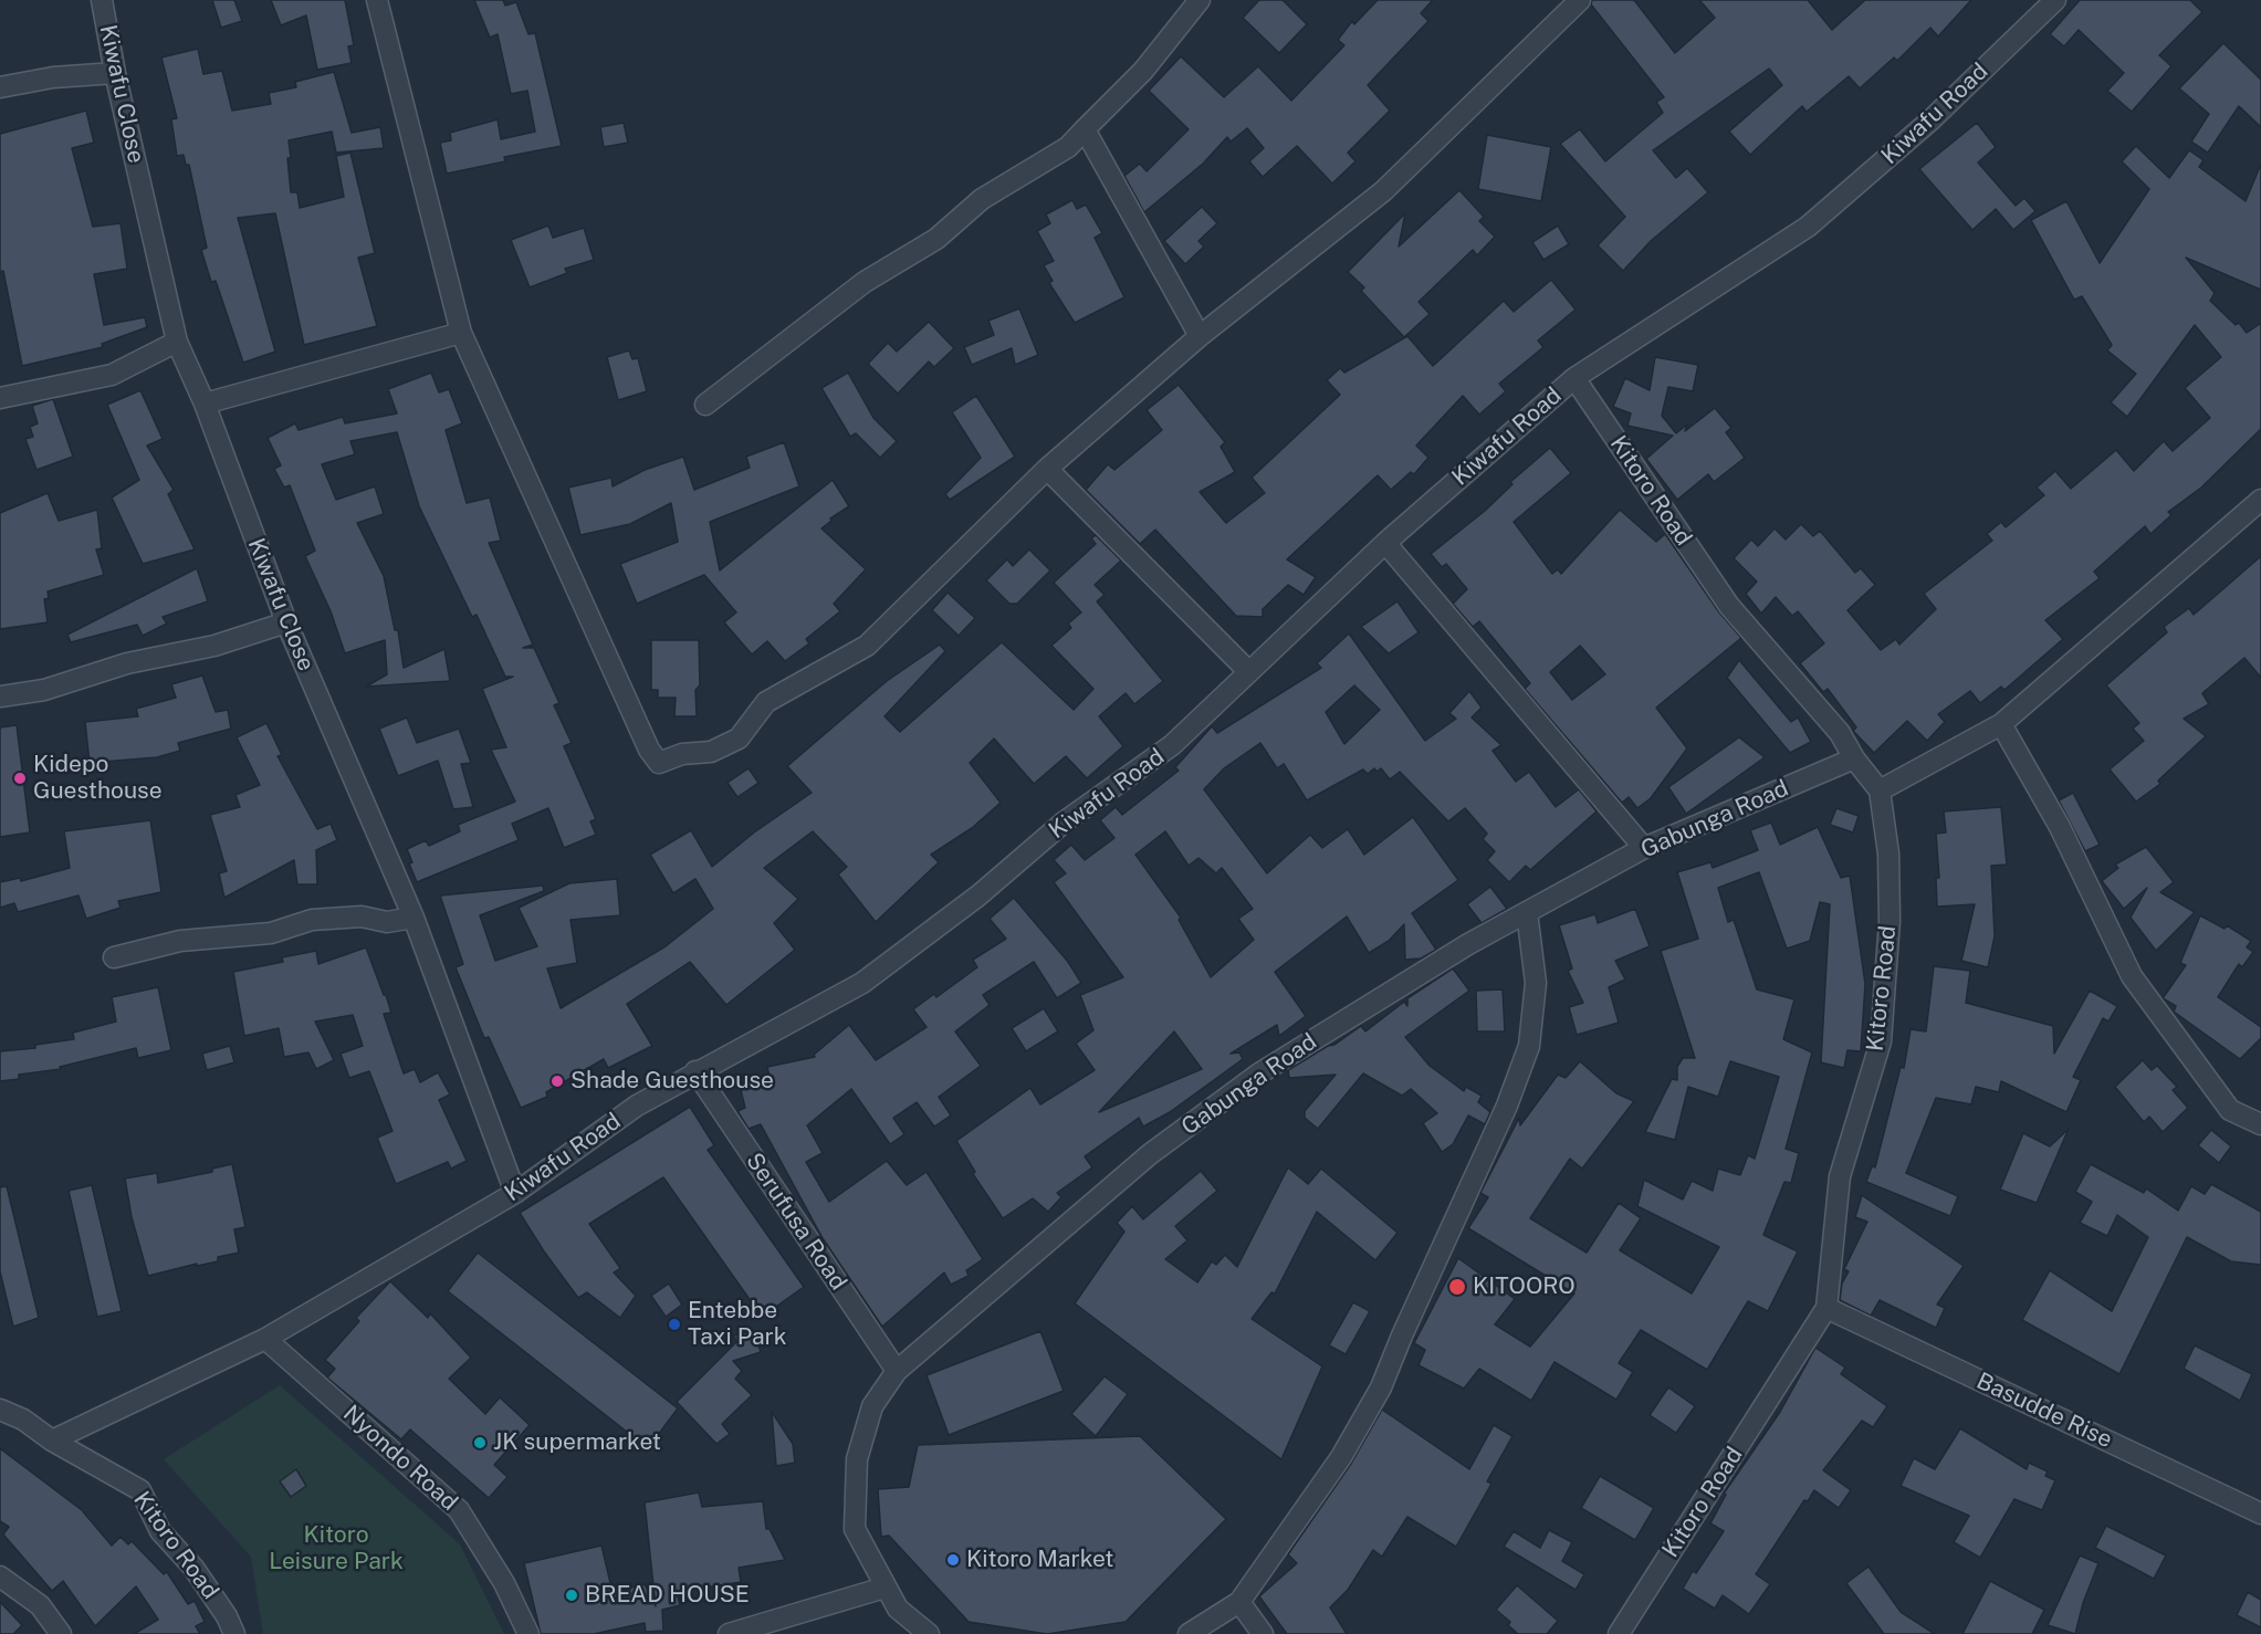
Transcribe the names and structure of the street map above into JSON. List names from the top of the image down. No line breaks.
{"streets":{"street":["Kiwafu Close","Kiwafu Road","Kitoro Road","Gabunga Road","Serufusa Road","Basudde Rise","Nyondo Road"]},"crossings":[["Kiwafu Close","Kiwafu Road"],["Kiwafu Road","Kitoro Road"],["Kiwafu Road","Serufusa Road"],["Kiwafu Road","Nyondo Road"],["Kitoro Road","Gabunga Road"],["Kitoro Road","Basudde Rise"],["Gabunga Road","Serufusa Road"]],"parks":["Kitoro Leisure Park"],"places":["Kidepo Guesthouse","Shade Guesthouse","KITOORO","Entebbe Taxi Park","JK supermarket","Kitoro Market","BREAD HOUSE"]}
